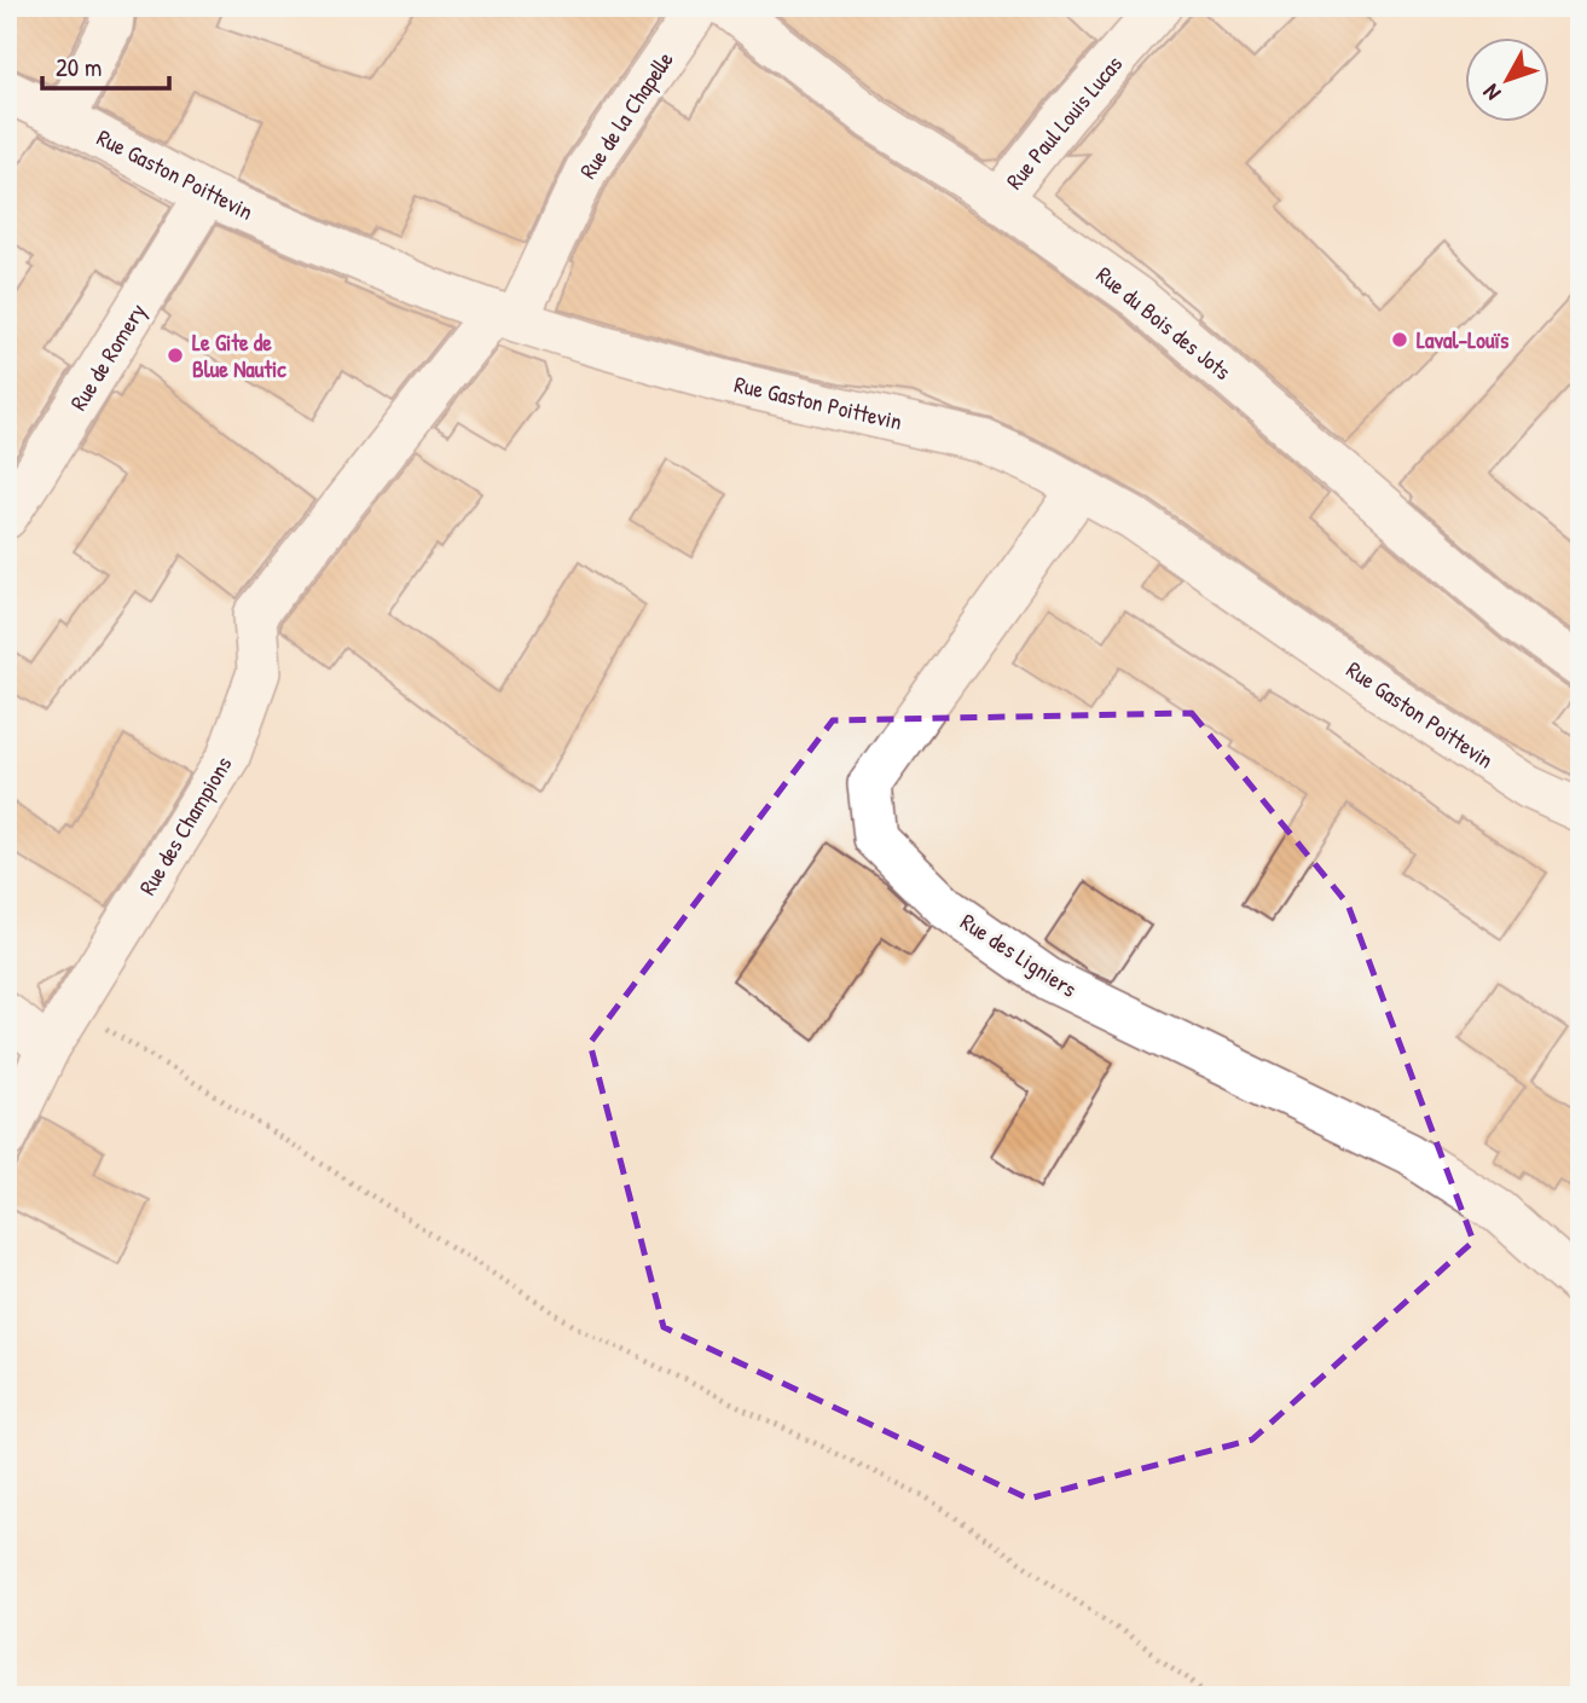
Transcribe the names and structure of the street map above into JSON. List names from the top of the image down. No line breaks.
{"streets":{"street":["Rue de la Chapelle","Rue Paul Louis Lucas","Rue Gaston Poittevin","Rue du Bois des Jots","Rue de Romery","Rue des Champions","Rue des Ligniers"]},"crossings":[["Rue de la Chapelle","Rue Gaston Poittevin"],["Rue de la Chapelle","Rue des Champions"],["Rue Paul Louis Lucas","Rue du Bois des Jots"],["Rue Gaston Poittevin","Rue de Romery"],["Rue Gaston Poittevin","Rue des Champions"],["Rue Gaston Poittevin","Rue des Ligniers"]],"places":["Laval-Louïs","Le Gite de Blue Nautic"],"scale_bar":"20 m","north":"bottom left"}
